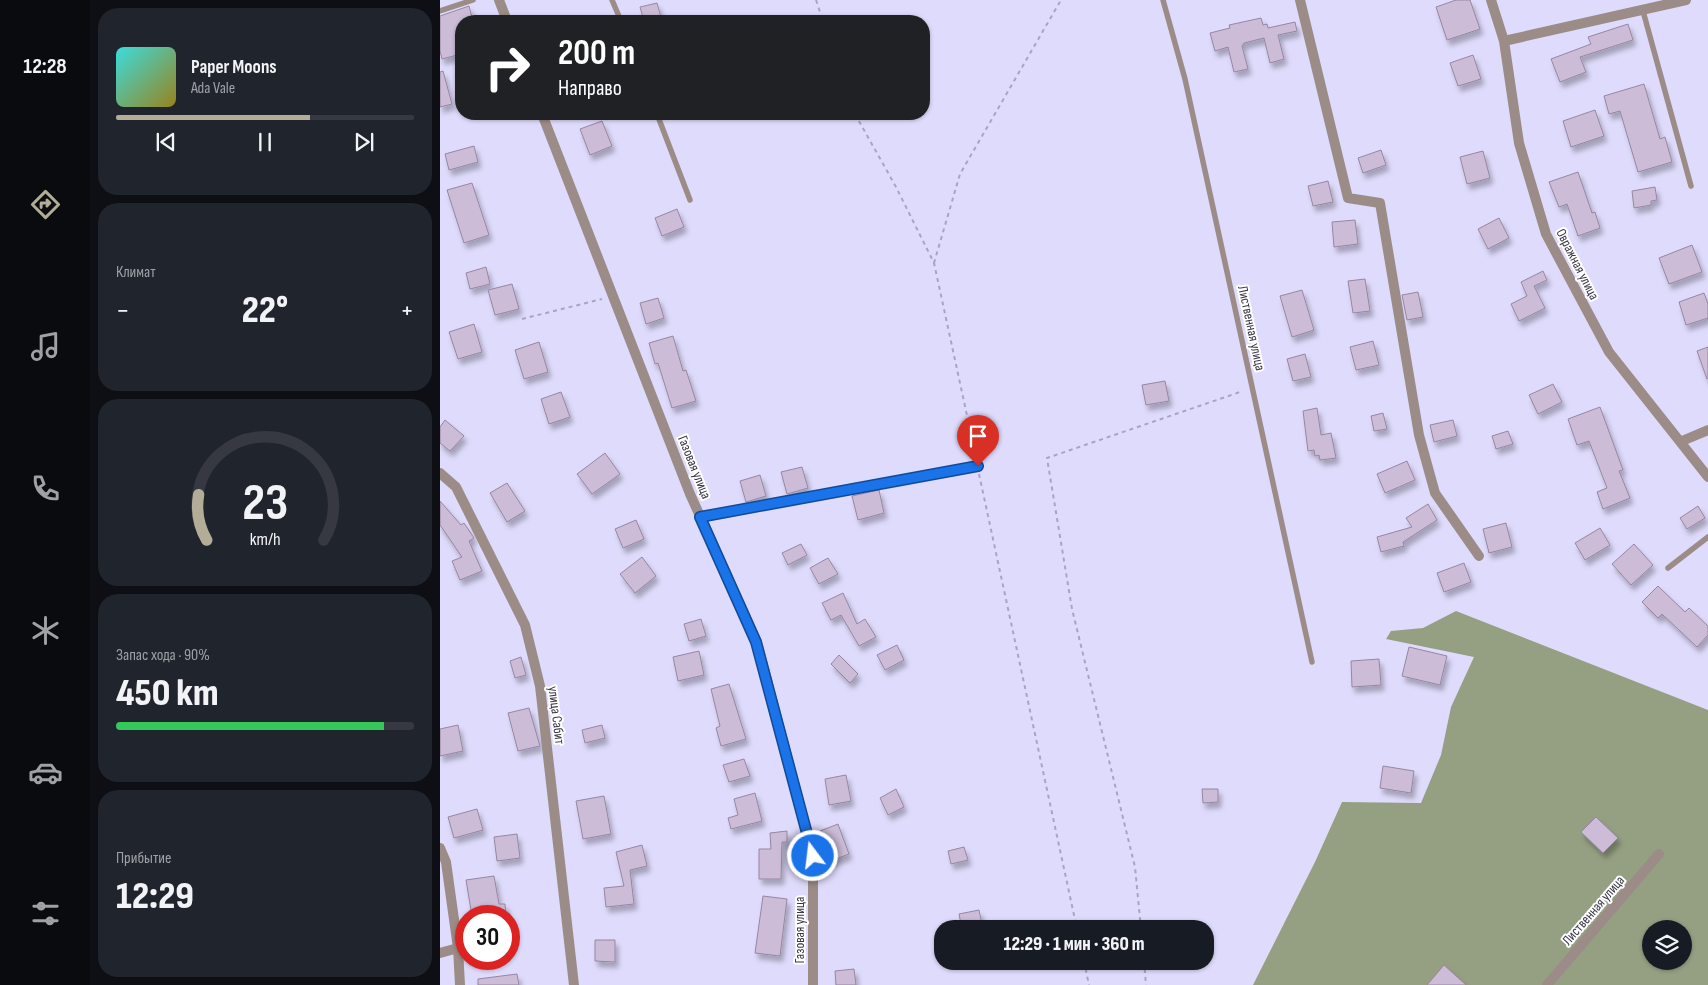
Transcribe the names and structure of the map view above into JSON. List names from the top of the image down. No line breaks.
{"streets":{"street":["Овражная улица","Лиственная улица","Газовая улица","улица Сабит"]},"page":{"tabs":"12:28","turn":["200 m","Направо"],"song":["Paper Moons","Ada Vale"],"tile":["Климат",["Запас хода · 90%","450 km"],["Прибытие","12:29"]],"heat":["−","22°","+"],"limit":"30","trip":"12:29 · 1 мин · 360 m","gauge":["23","km/h"]}}
